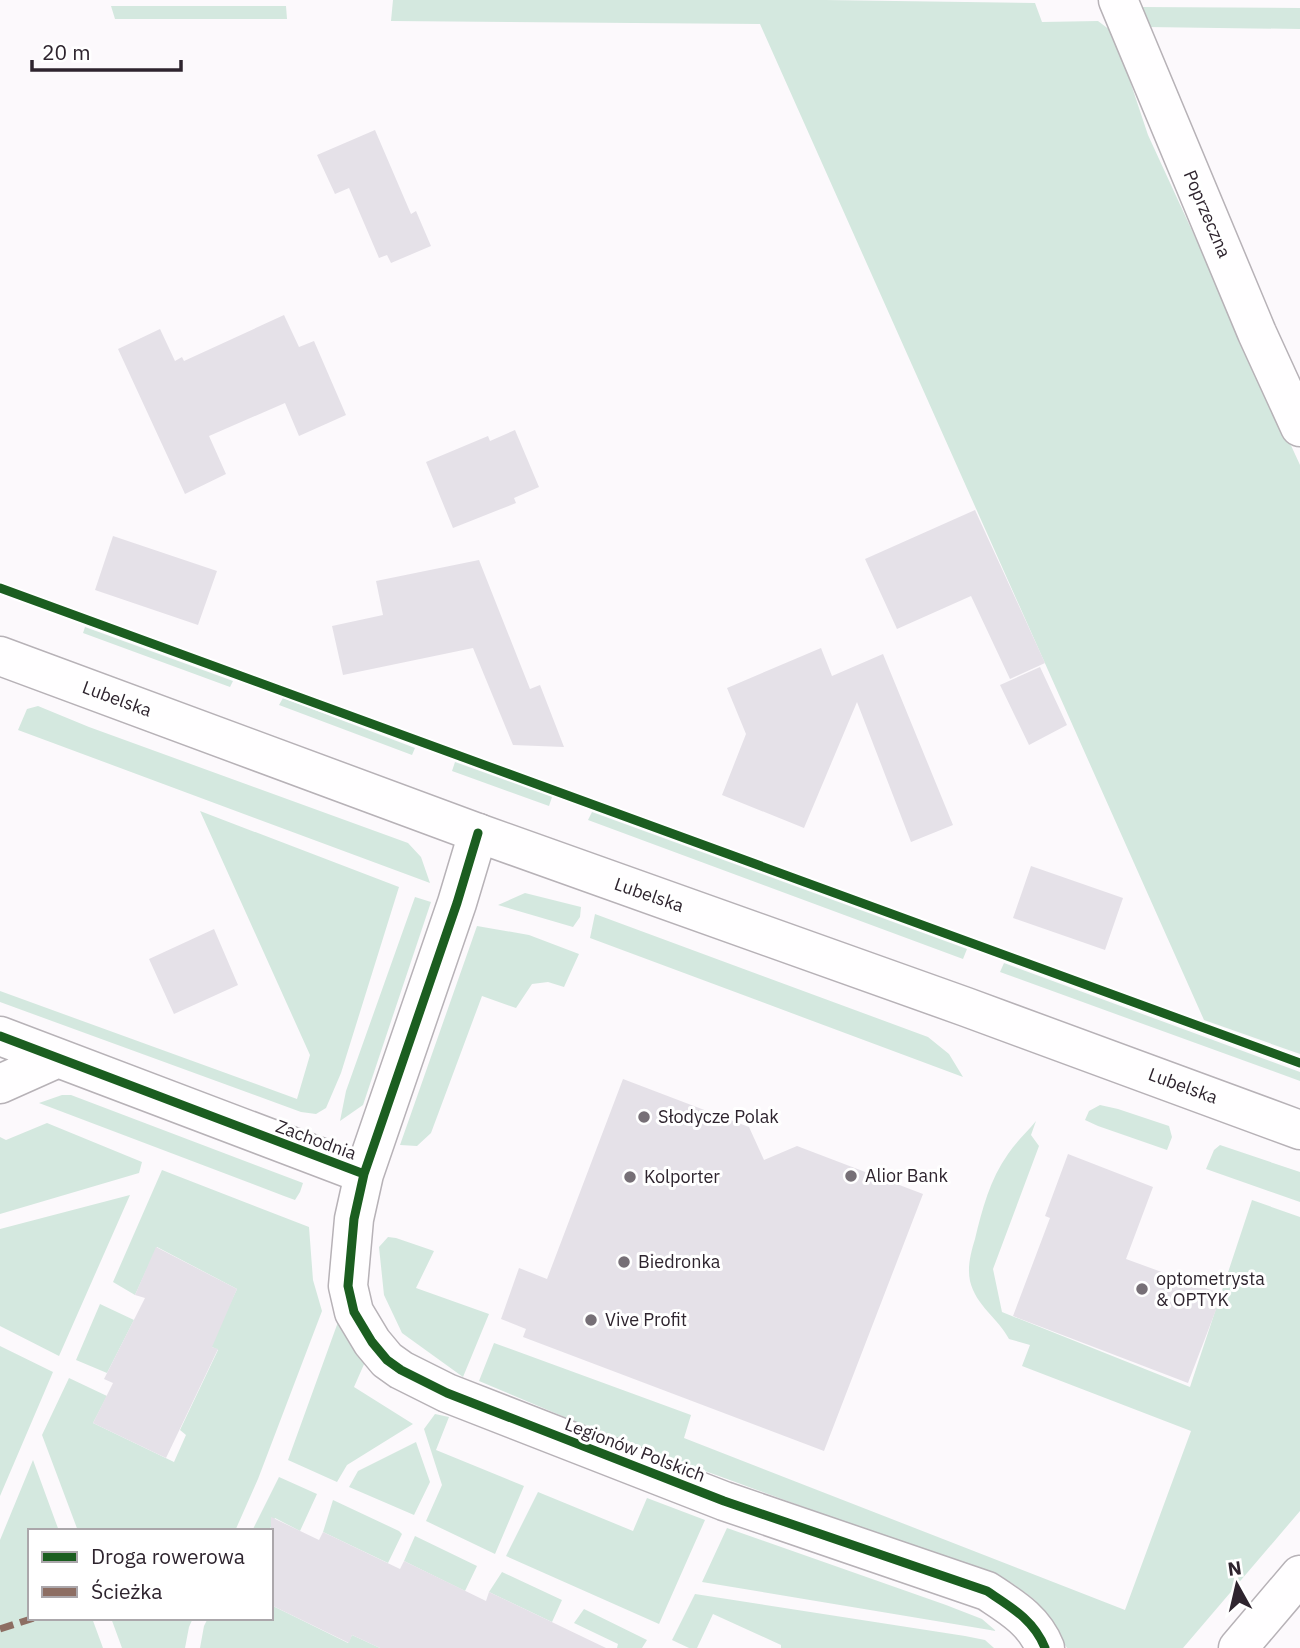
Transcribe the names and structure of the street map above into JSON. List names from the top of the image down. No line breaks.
{"streets":{"street":["Poprzeczna","Lubelska","Zachodnia","Legionów Polskich"]},"crossings":[["Lubelska","Zachodnia"],["Zachodnia","Legionów Polskich"]],"places":["Słodycze Polak","Alior Bank","Kolporter","Biedronka","optometrysta & OPTYK","Vive Profit"],"legend":["Droga rowerowa","Ścieżka"],"scale_bar":"20 m","north":"top"}
